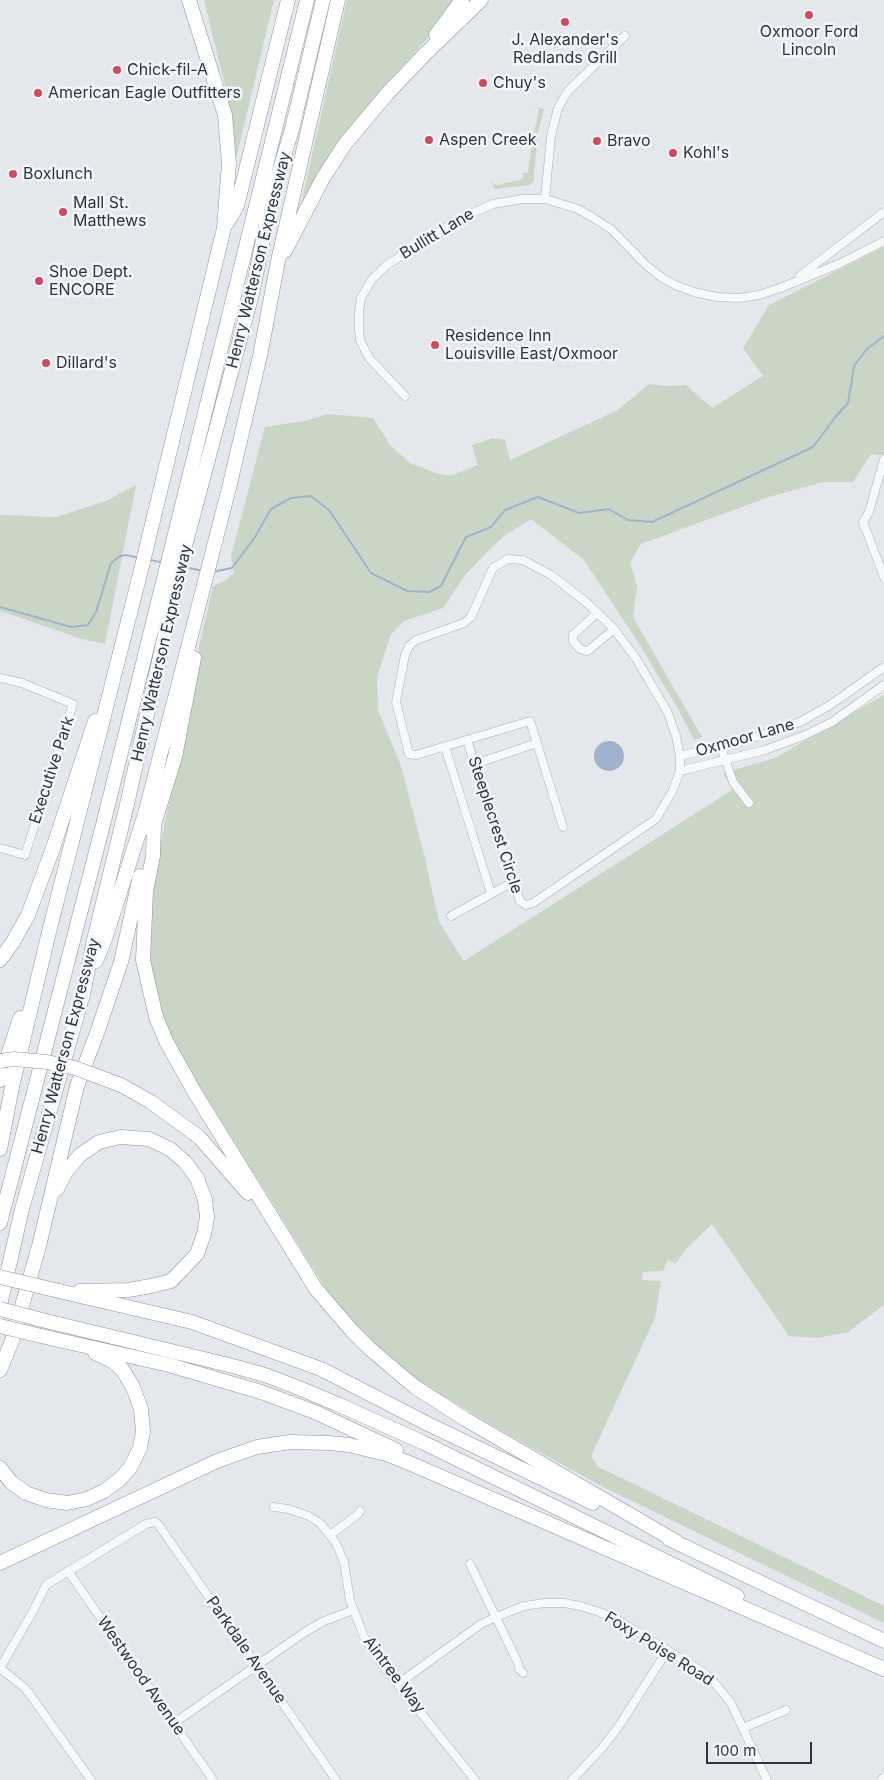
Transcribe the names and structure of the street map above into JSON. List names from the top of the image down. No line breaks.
{"streets":{"highway":["Henry Watterson Expressway"],"street":["Bullitt Lane","Oxmoor Lane","Executive Park","Steeplecrest Circle","Foxy Poise Road","Parkdale Avenue","Aintree Way","Westwood Avenue"]},"crossings":[["Oxmoor Lane","Steeplecrest Circle"],["Foxy Poise Road","Aintree Way"],["Parkdale Avenue","Westwood Avenue"]],"places":["Oxmoor Ford Lincoln","J. Alexander's Redlands Grill","Chick-fil-A","Chuy's","American Eagle Outfitters","Aspen Creek","Bravo","Kohl's","Boxlunch","Mall St. Matthews","Shoe Dept. ENCORE","Residence Inn Louisville East/Oxmoor","Dillard's"],"scale_bar":"100 m"}
